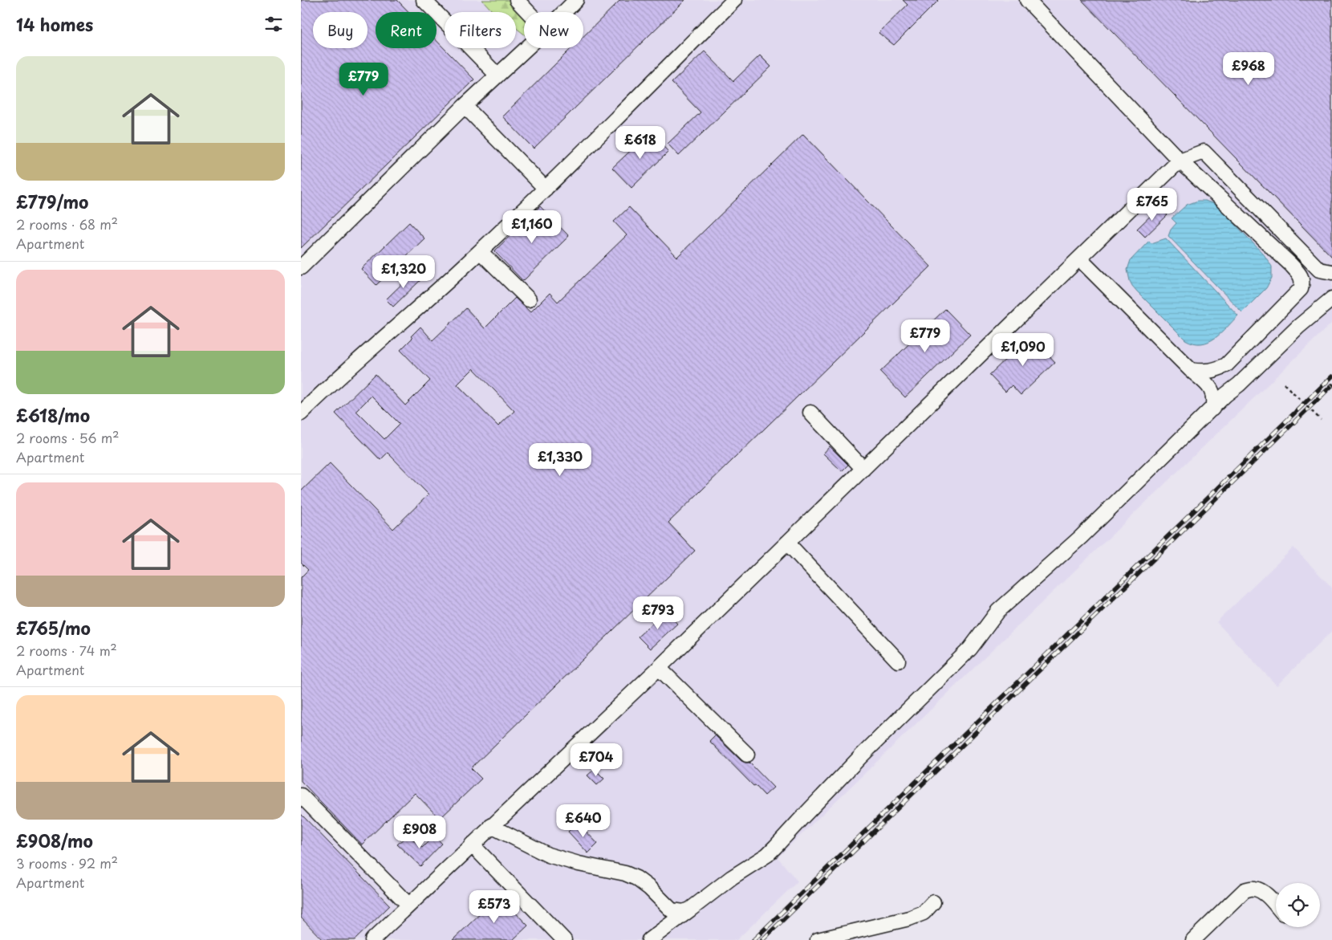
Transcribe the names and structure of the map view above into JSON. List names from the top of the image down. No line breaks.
{"page":{"heading":"14 homes","chip":["Buy","Rent","Filters","New"],"list":[{"name":"£779/mo","note":"2 rooms · 68 m² · Apartment"},{"name":"£618/mo","note":"2 rooms · 56 m² · Apartment"},{"name":"£765/mo","note":"2 rooms · 74 m² · Apartment"},{"name":"£908/mo","note":"3 rooms · 92 m² · Apartment"}],"price":["£968","£779","£618","£765","£1,160","£1,320","£779","£1,090","£1,330","£793","£704","£640","£908","£573"]}}
